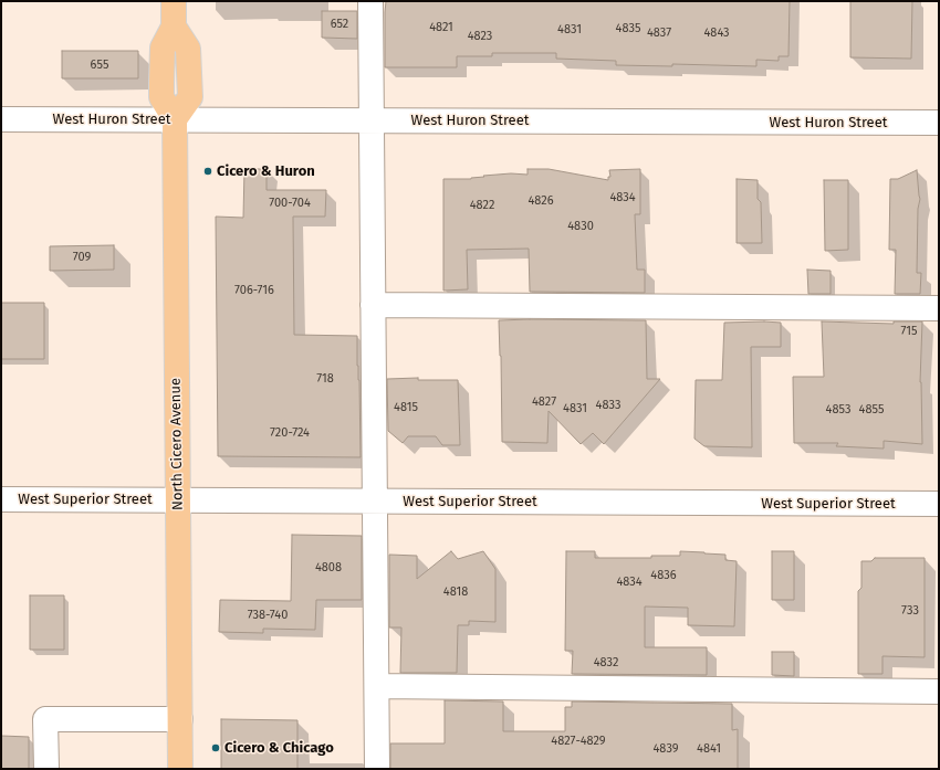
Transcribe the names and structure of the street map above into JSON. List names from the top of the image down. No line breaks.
{"streets":{"main road":["North Cicero Avenue"],"street":["West Huron Street","West Superior Street"]},"crossings":[["West Huron Street","North Cicero Avenue"],["North Cicero Avenue","West Superior Street"]],"places":["Cicero & Huron","Cicero & Chicago"],"house_numbers":["652","4821","4835","4831","4837","4843","4823","655","4834","4826","700-704","4822","4830","709","706-716","715","718","4827","4833","4815","4831","4853","4855","720-724","4808","4836","4834","4818","733","738-740","4832","4827-4829","4839","4841"]}
